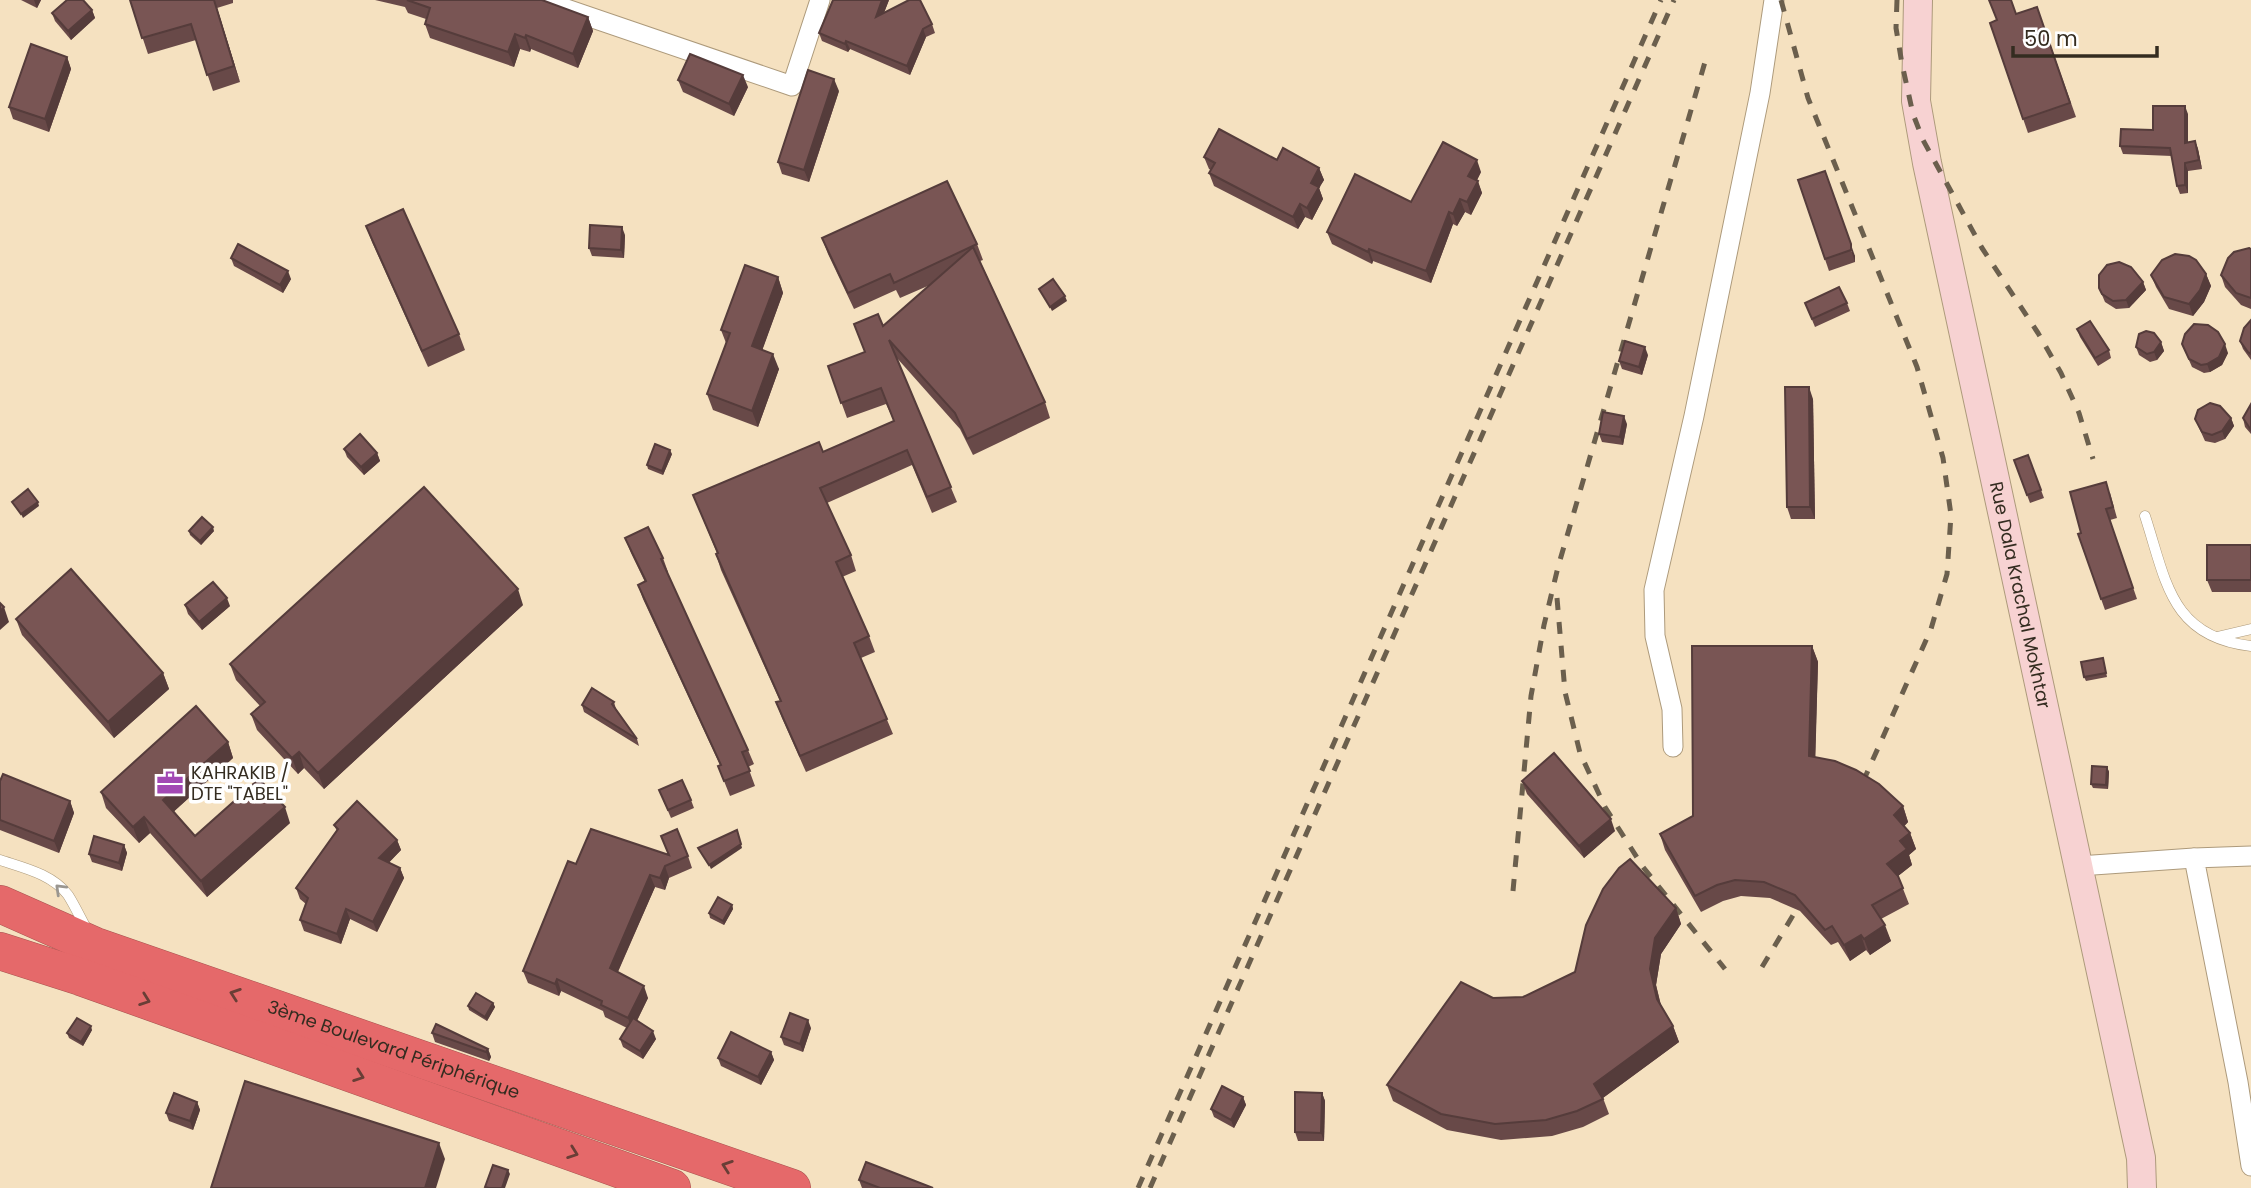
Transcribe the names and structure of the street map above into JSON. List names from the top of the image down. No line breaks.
{"streets":{"highway":["3ème Boulevard Périphérique"],"street":["Rue Dala Krachal Mokhtar"]},"places":{"office":["KAHRAKIB / DTE \"TABEL\""]},"scale_bar":"50 m"}
